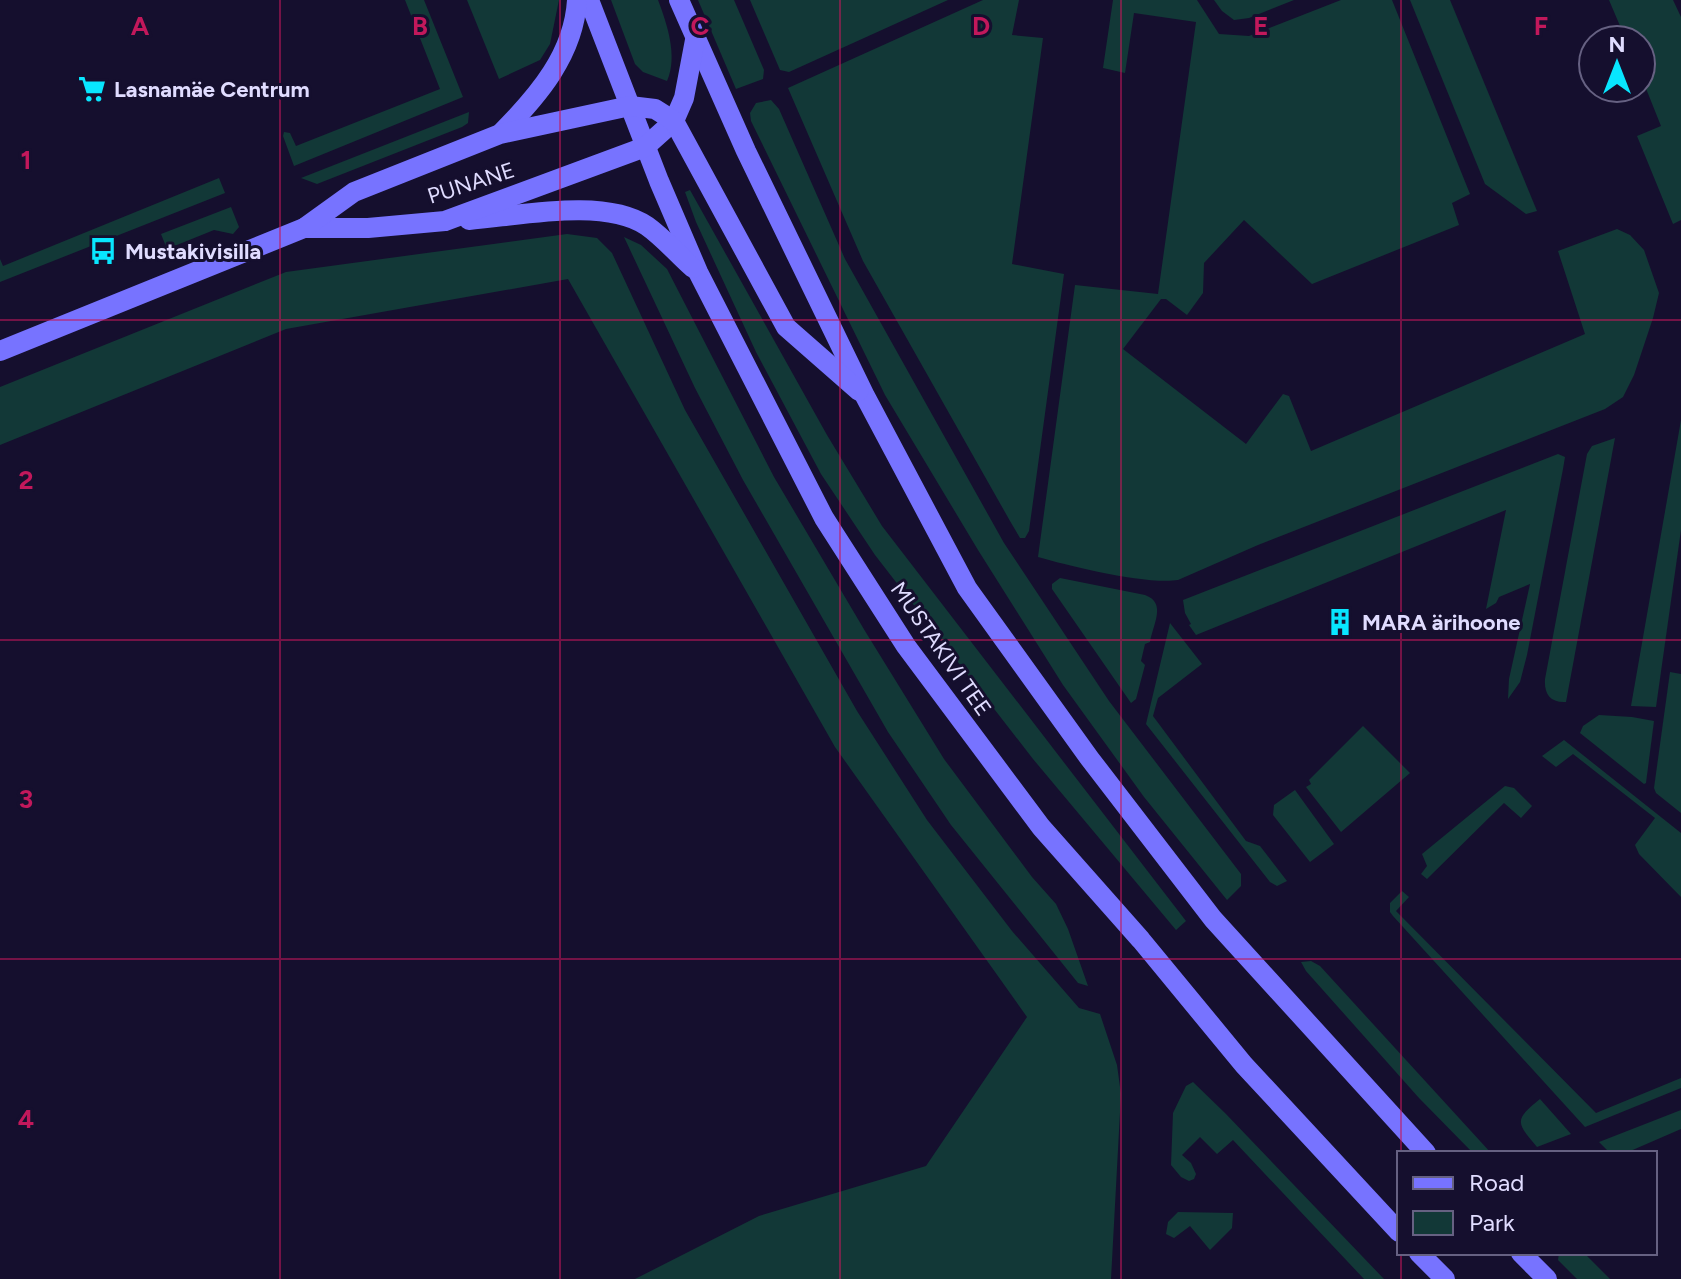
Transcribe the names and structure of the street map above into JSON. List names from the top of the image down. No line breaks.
{"streets":{"main road":["PUNANE","MUSTAKIVI TEE"]},"crossings":[["PUNANE","MUSTAKIVI TEE"]],"places":{"supermarket":["Lasnamäe Centrum"],"bus stop":["Mustakivisilla"],"building":["MARA ärihoone"]},"legend":["Road","Park"],"north":"top","grid":{"columns":["A","B","C","D","E","F"],"rows":["1","2","3","4"]}}
